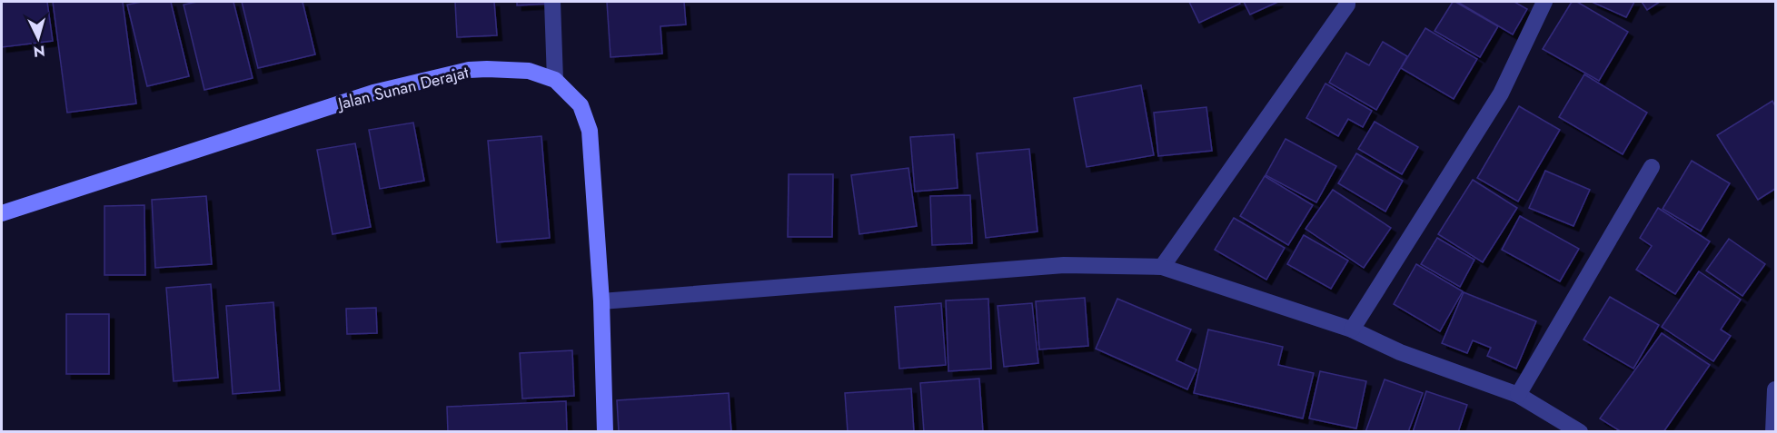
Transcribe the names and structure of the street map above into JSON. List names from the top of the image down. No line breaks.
{"streets":{"street":["Jalan Sunan Derajat"]},"north":"bottom"}
